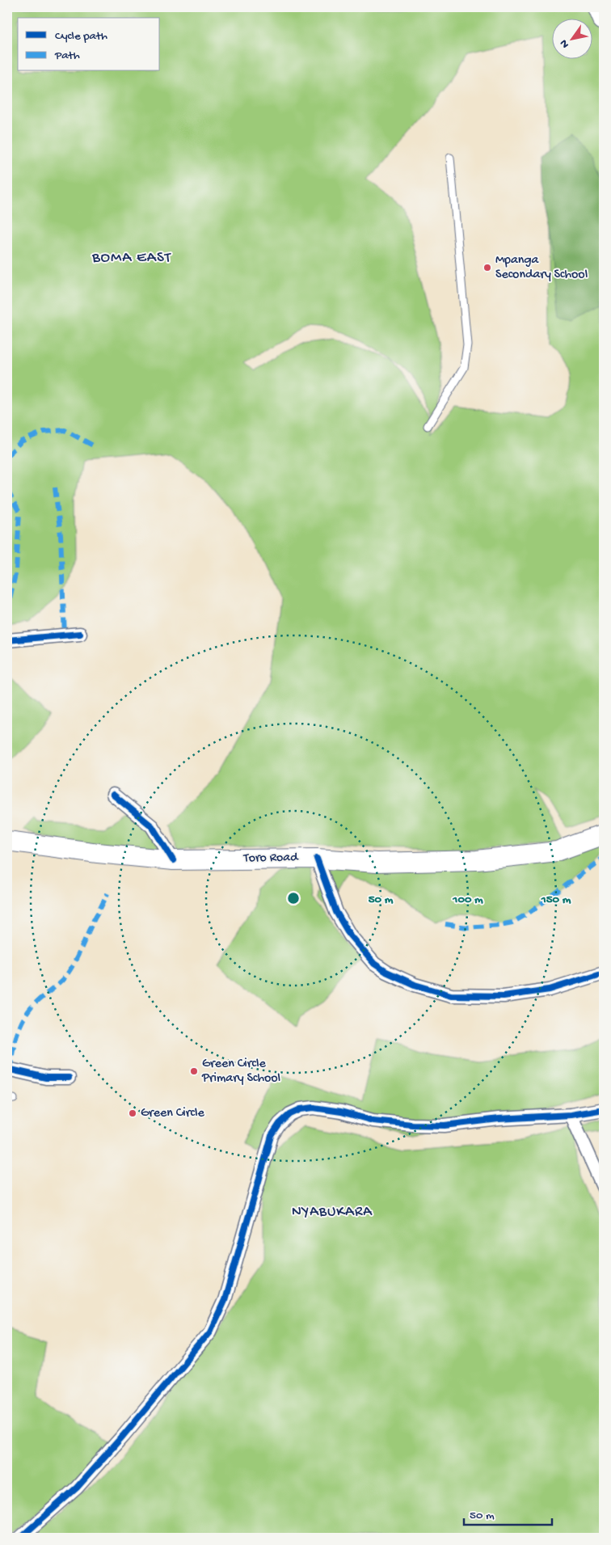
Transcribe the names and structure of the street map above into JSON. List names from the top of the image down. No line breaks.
{"streets":{"main road":["Toro Road"]},"districts":["BOMA EAST","NYABUKARA"],"places":["Mpanga Secondary School","Green Circle Primary School","Green Circle"],"legend":["Cycle path","Path"],"scale_bar":"50 m","north":"bottom left","rings":["50 m","100 m","150 m"]}
